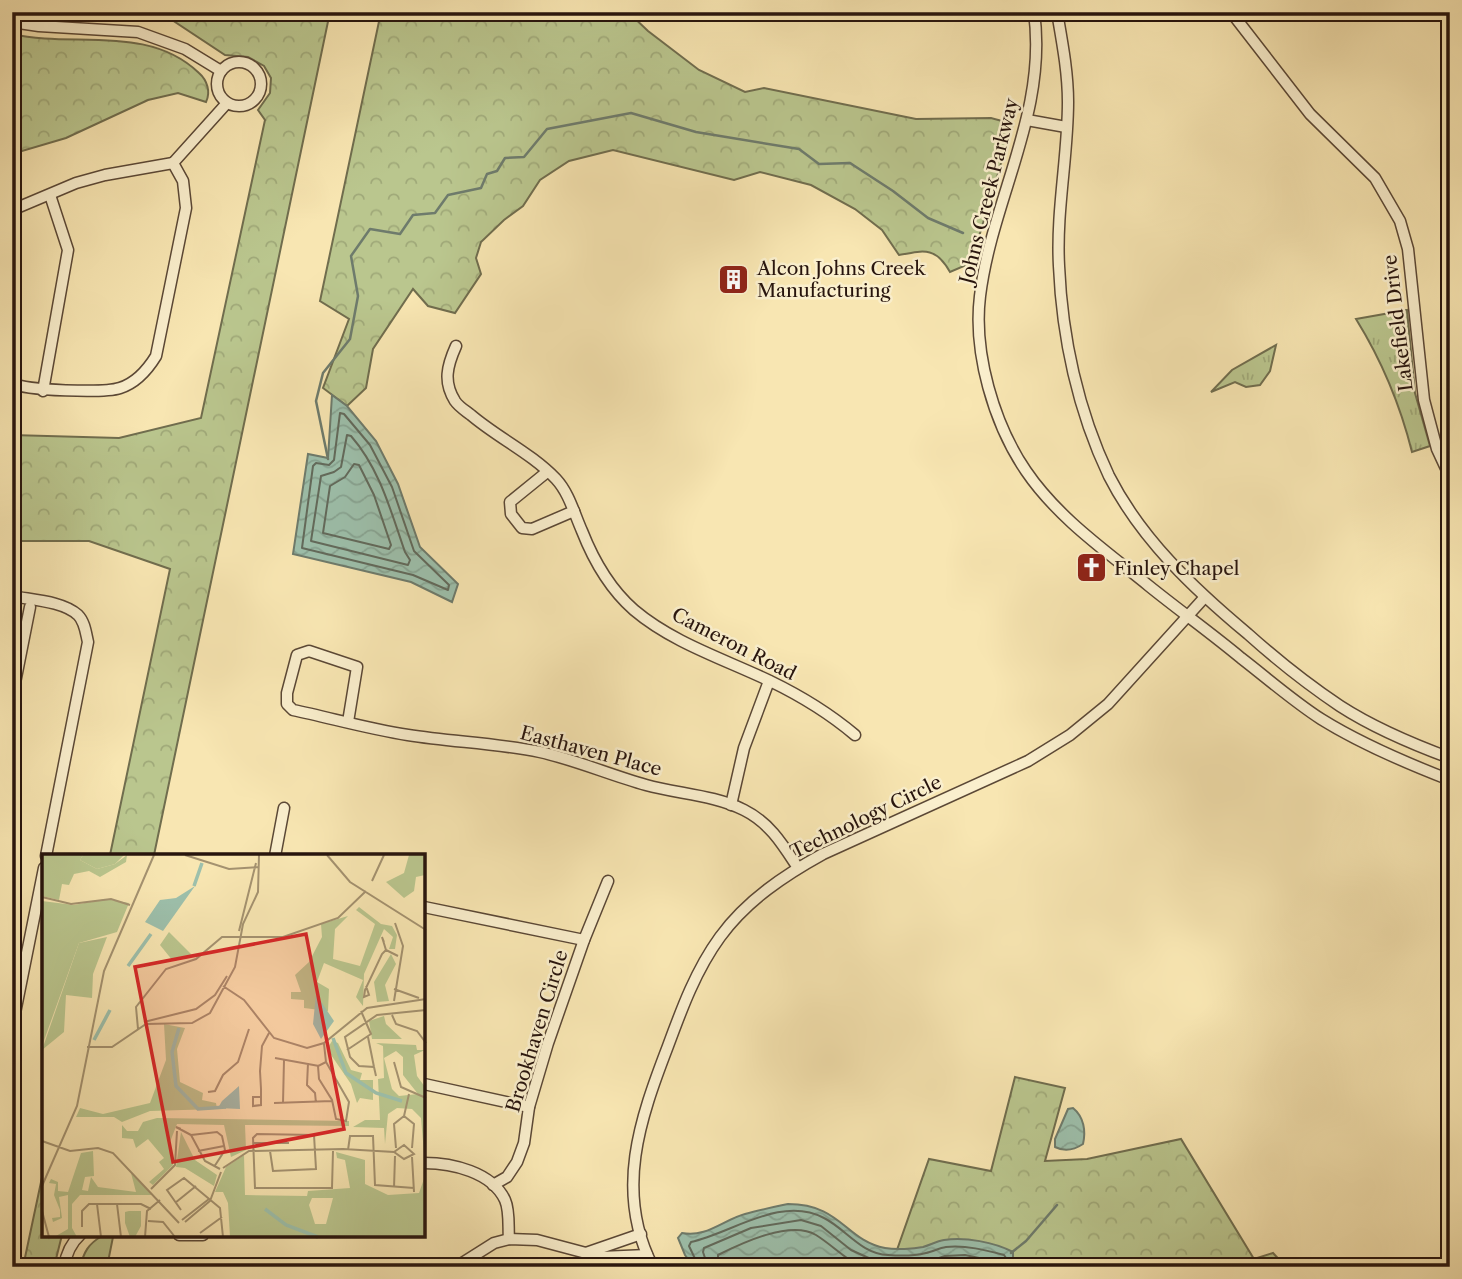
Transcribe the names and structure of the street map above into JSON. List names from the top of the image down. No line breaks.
{"streets":{"street":["Johns Creek Parkway","Lakefield Drive","Cameron Road","Easthaven Place","Technology Circle","Brookhaven Circle"]},"crossings":[["Johns Creek Parkway","Technology Circle"],["Easthaven Place","Technology Circle"]],"places":{"building":["Alcon Johns Creek Manufacturing"],"church":["Finley Chapel"]}}
